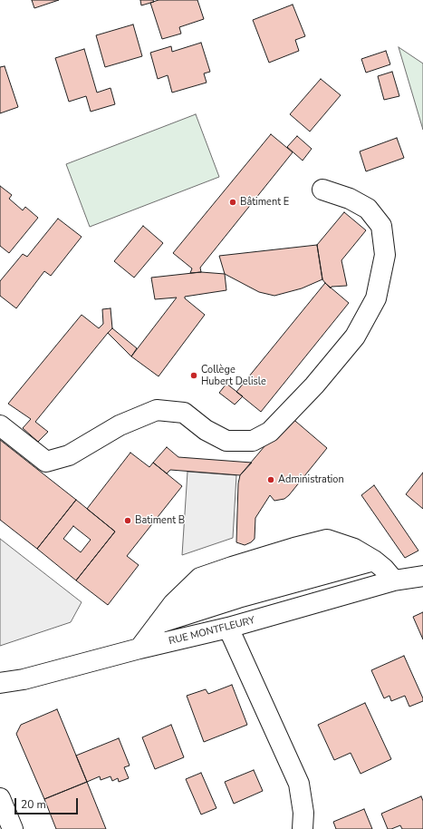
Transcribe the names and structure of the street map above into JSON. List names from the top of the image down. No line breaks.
{"streets":{"street":["RUE MONTFLEURY"]},"places":["Bâtiment E","Collège Hubert Delisle","Administration","Batiment B"],"scale_bar":"20 m"}
